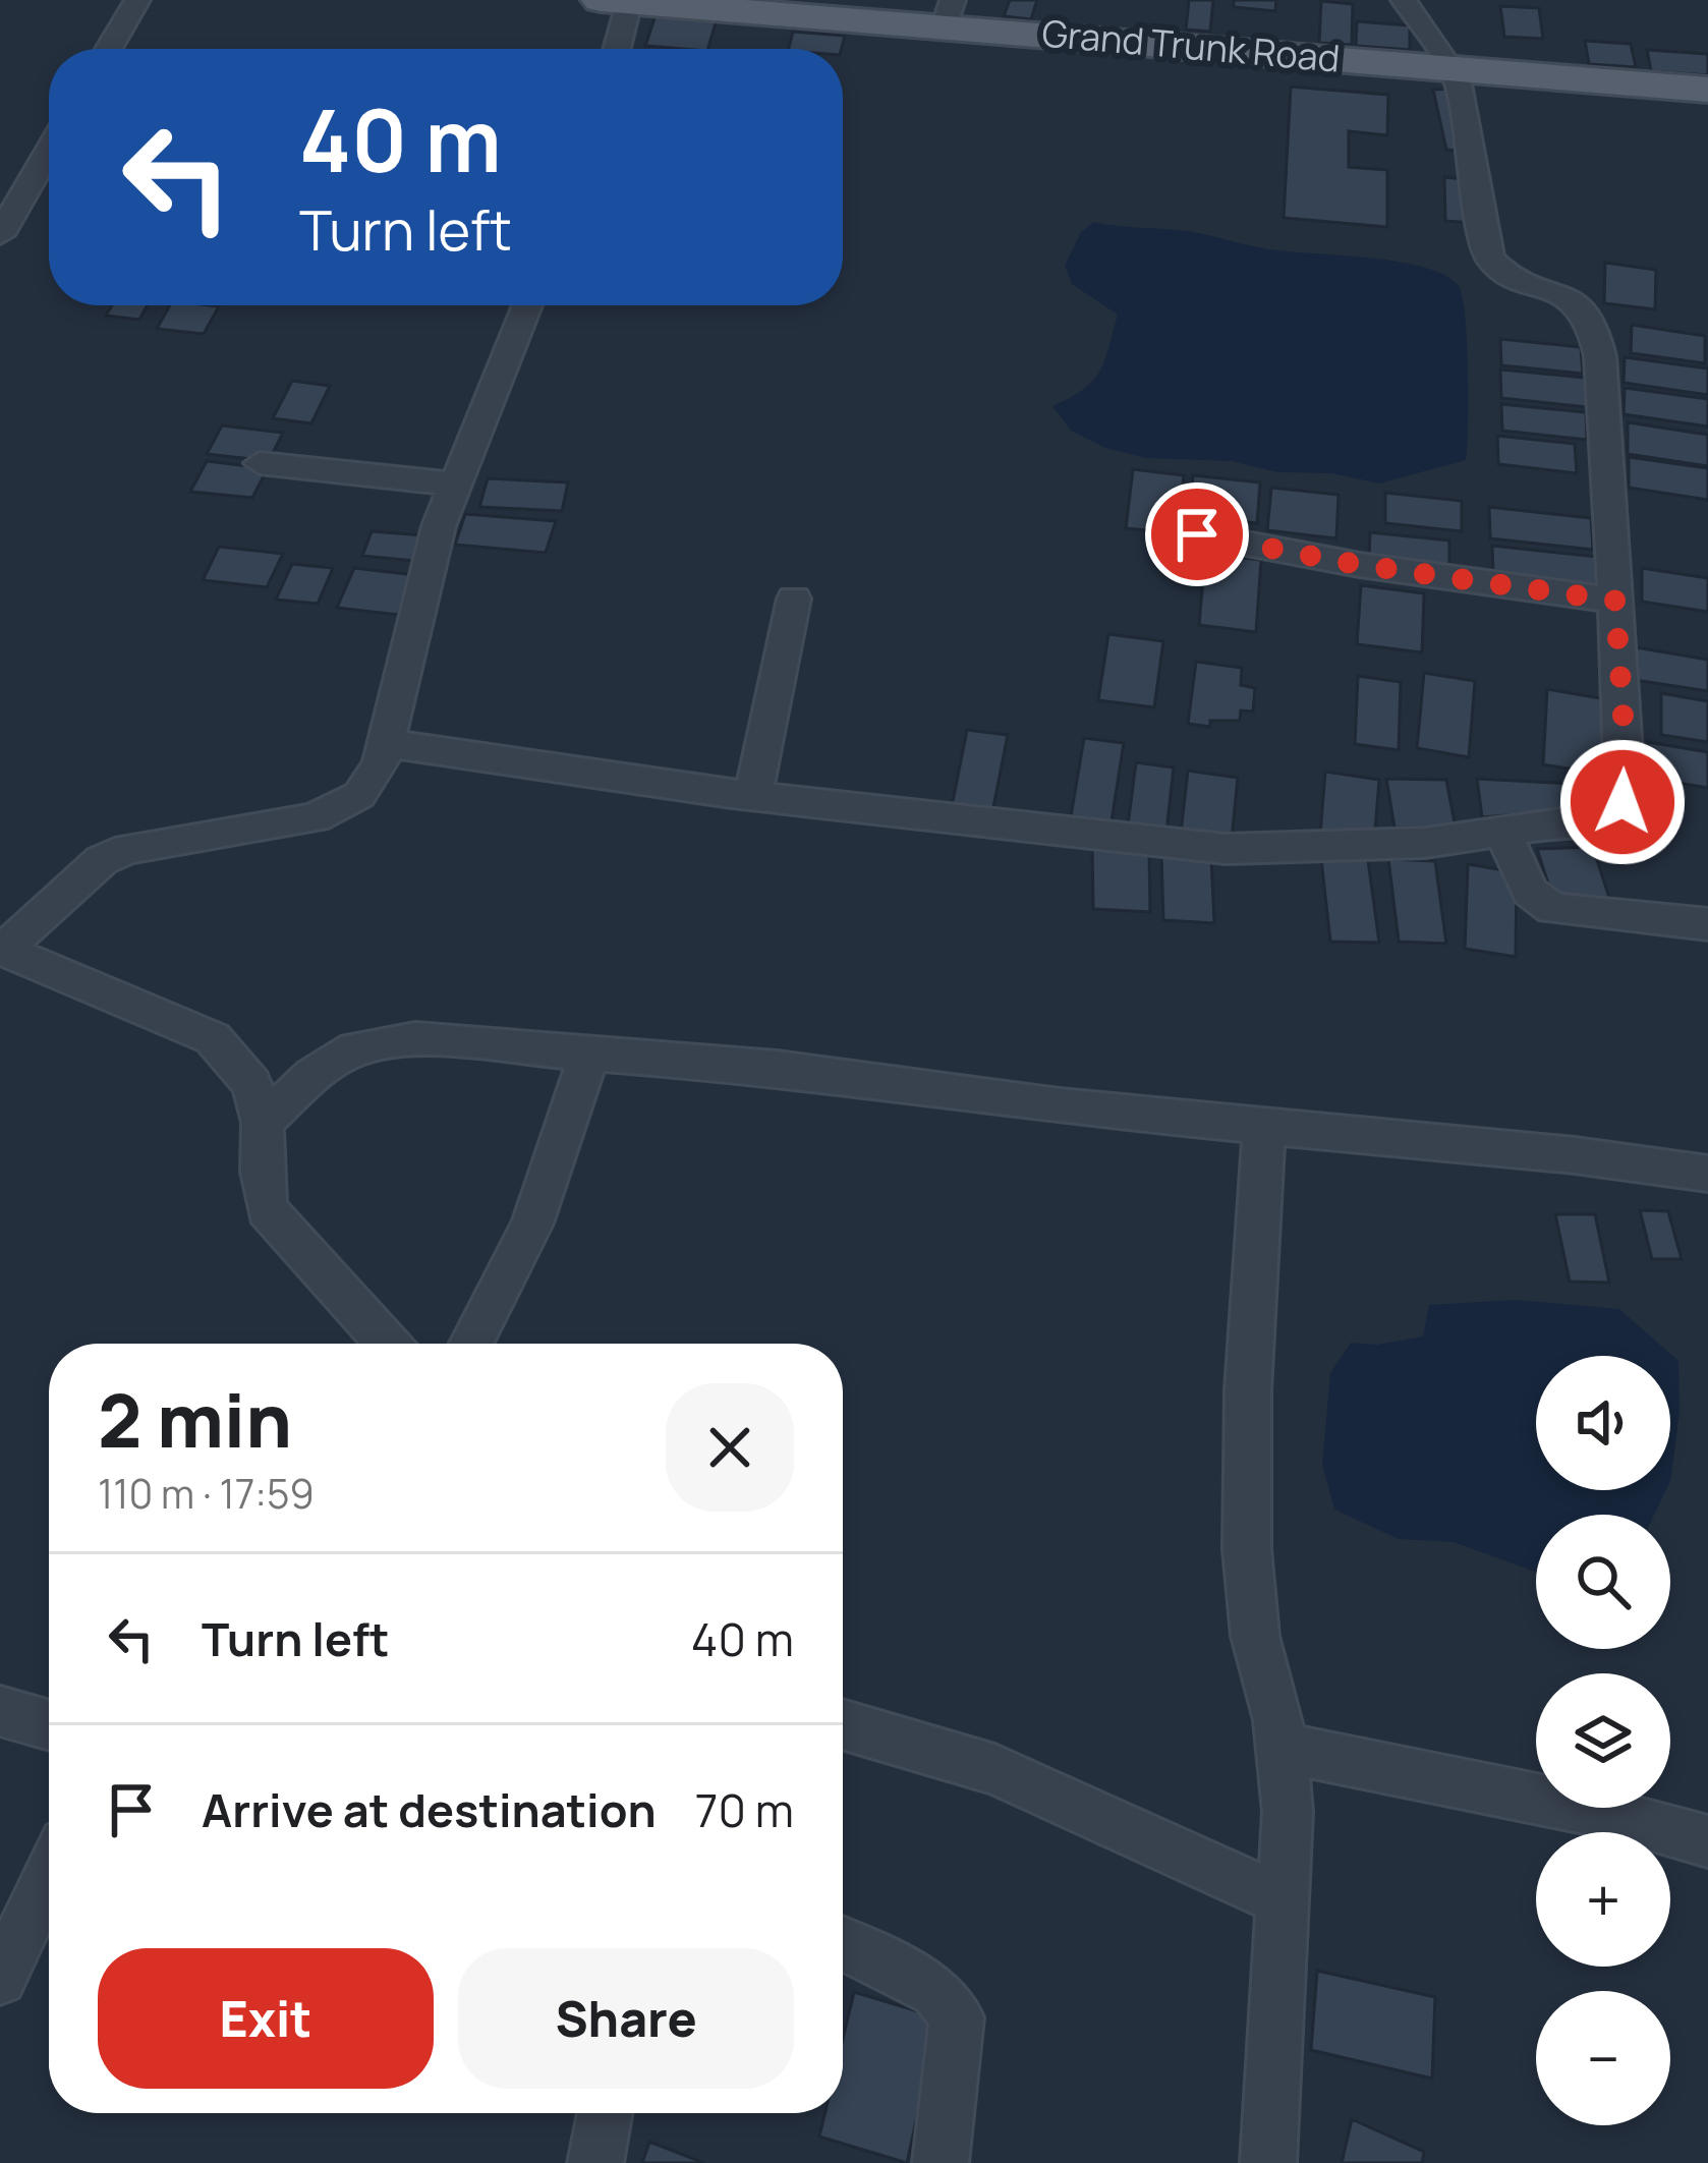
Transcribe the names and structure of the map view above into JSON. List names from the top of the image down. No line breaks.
{"streets":{"main road":["Grand Trunk Road"]},"page":{"turn":["40 m","Turn left"],"heading":["2 min","110 m · 17:59"],"map_buttons":["+","−"],"list":[{"name":"Turn left","value":"40 m"},{"name":"Arrive at destination","value":"70 m"}],"buttons":["Exit","Share"]}}
